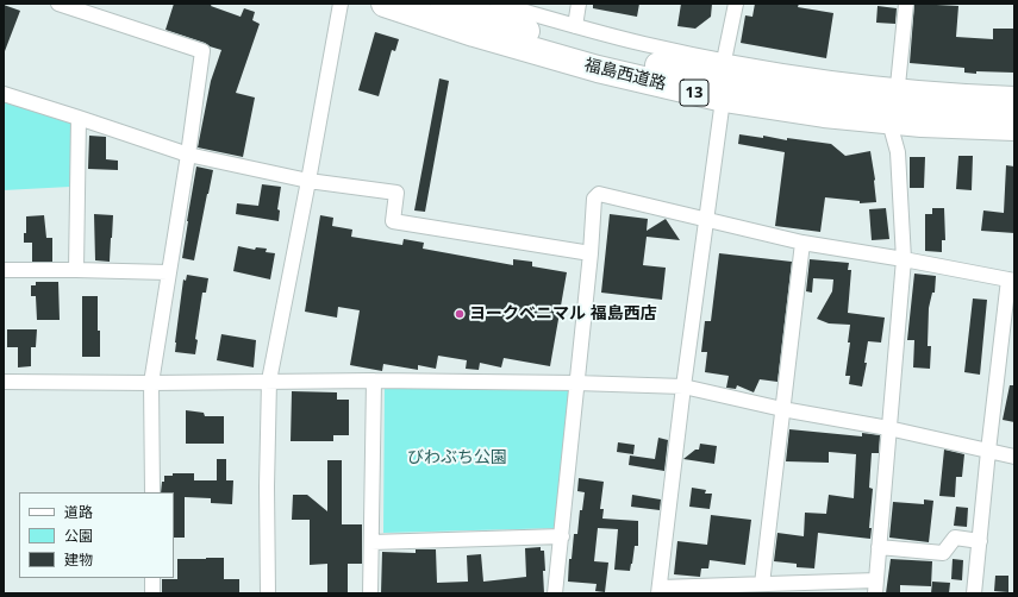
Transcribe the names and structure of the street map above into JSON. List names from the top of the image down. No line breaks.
{"streets":{"highway":["福島西道路","13"]},"parks":["びわぶち公園"],"places":["ヨークベニマル 福島西店"],"legend":["道路","公園","建物"]}
